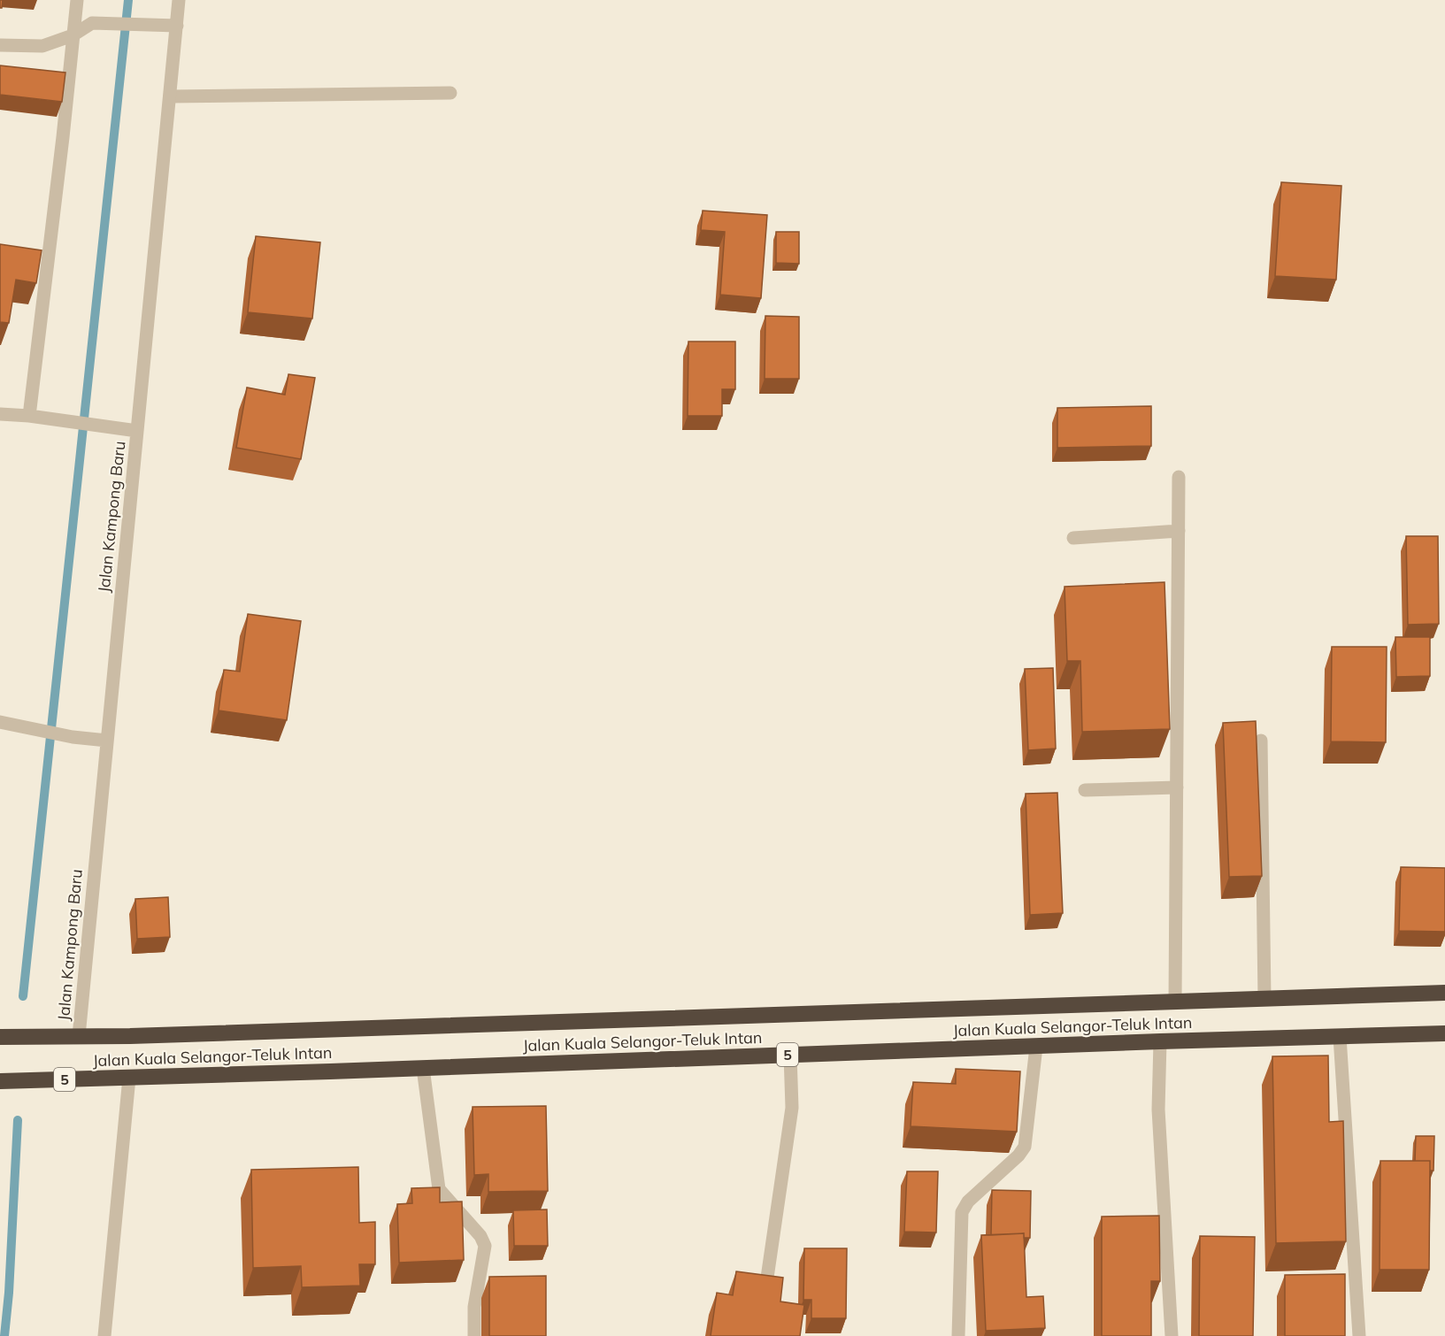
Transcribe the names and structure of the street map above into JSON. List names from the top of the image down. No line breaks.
{"streets":{"highway":["Jalan Kuala Selangor-Teluk Intan","5"],"street":["Jalan Kampong Baru"]},"crossings":[["Jalan Kampong Baru","Jalan Kuala Selangor-Teluk Intan"]]}
